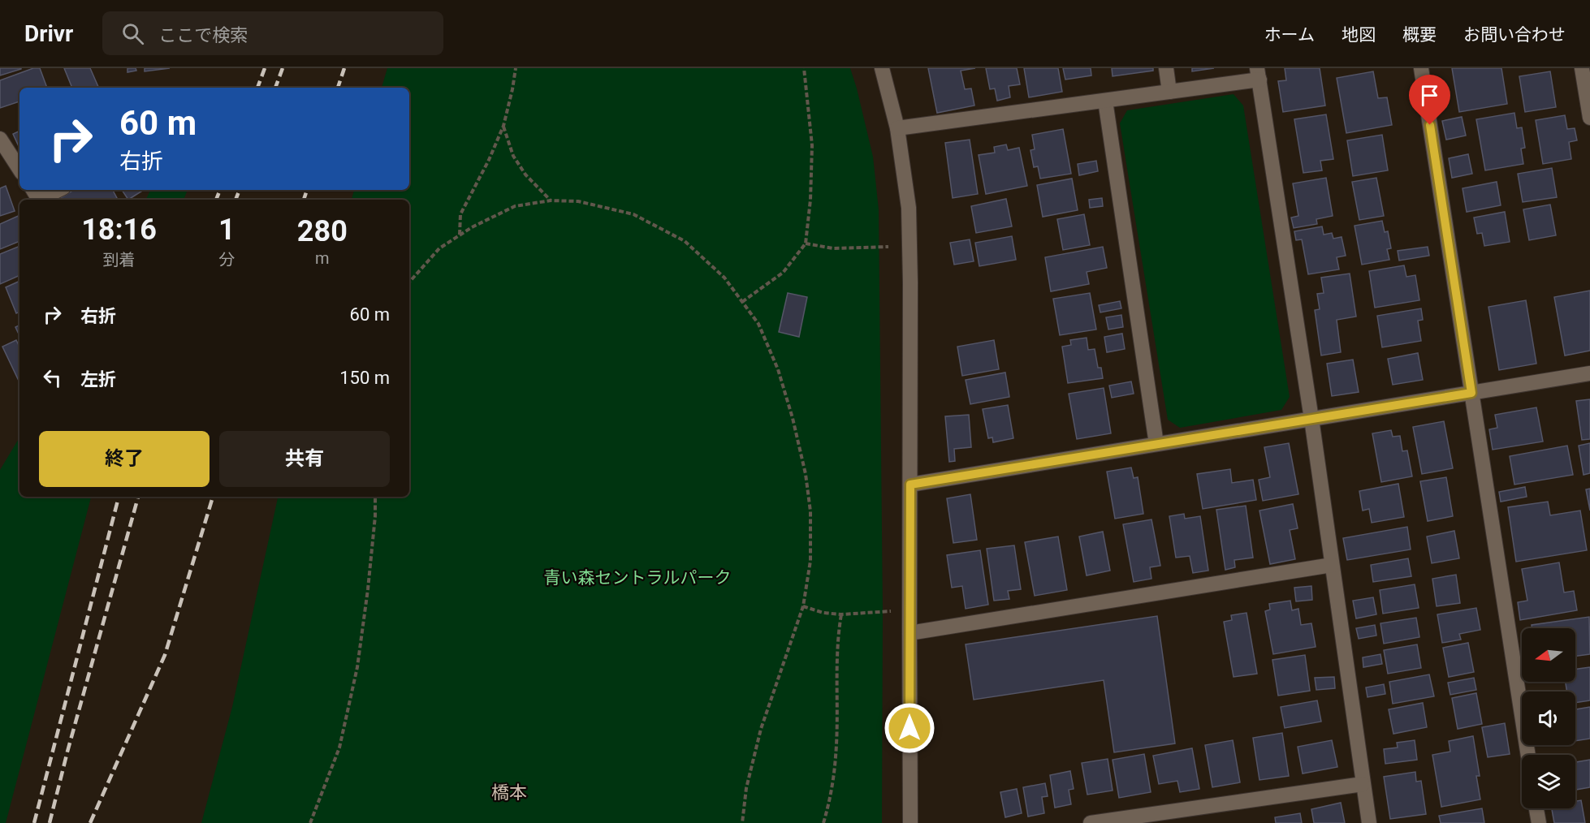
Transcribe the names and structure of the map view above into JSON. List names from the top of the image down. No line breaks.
{"districts":["橋本"],"parks":["青い森セントラルパーク"],"north":"left","page":{"header":"Drivr","search":"ここで検索","nav":["ホーム","地図","概要","お問い合わせ"],"turn":["60 m","右折"],"eta":["18:16","到着","1","分","280","m"],"list":[{"name":"右折","value":"60 m"},{"name":"左折","value":"150 m"}],"buttons":["終了","共有"]}}
